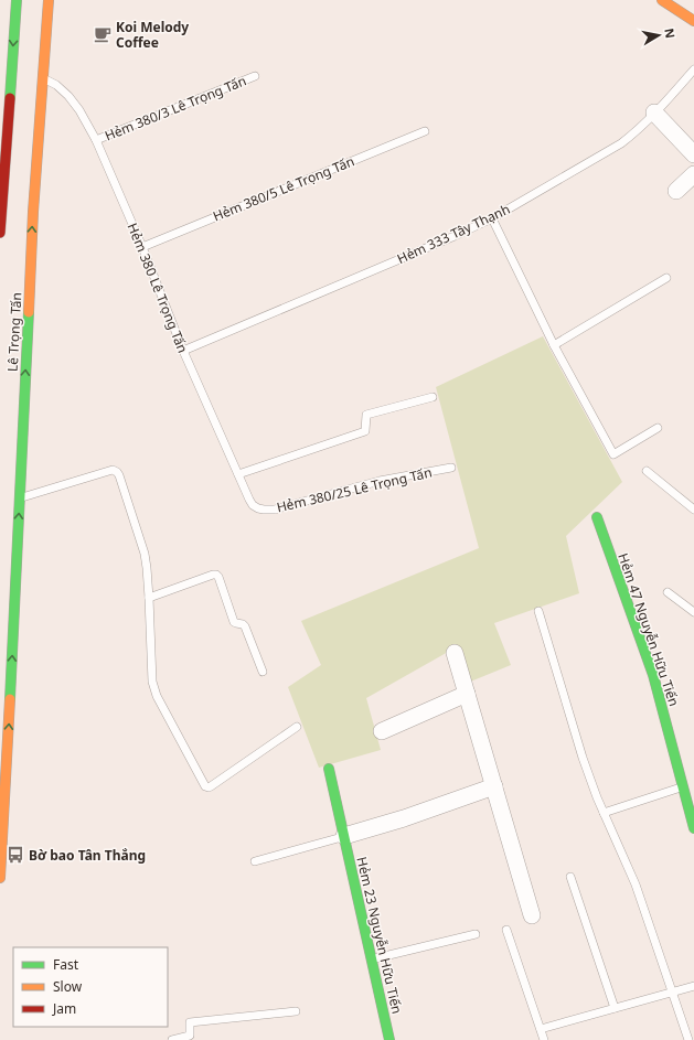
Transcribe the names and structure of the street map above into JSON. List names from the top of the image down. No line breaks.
{"streets":{"main road":["Lê Trọng Tấn","Hẻm 47 Nguyễn Hữu Tiến","Hẻm 23 Nguyễn Hữu Tiến"],"lane":["Hẻm 380/3 Lê Trọng Tấn","Hẻm 380/5 Lê Trọng Tấn","Hẻm 333 Tây Thạnh","Hẻm 380 Lê Trọng Tấn","Hẻm 380/25 Lê Trọng Tấn"]},"crossings":[["Hẻm 380/3 Lê Trọng Tấn","Hẻm 380 Lê Trọng Tấn"],["Hẻm 380/5 Lê Trọng Tấn","Hẻm 380 Lê Trọng Tấn"],["Hẻm 333 Tây Thạnh","Hẻm 380 Lê Trọng Tấn"],["Hẻm 380 Lê Trọng Tấn","Lê Trọng Tấn"],["Hẻm 380 Lê Trọng Tấn","Hẻm 380/25 Lê Trọng Tấn"]],"one_way":["Lê Trọng Tấn"],"places":{"cafe":["Koi Melody Coffee"],"bus stop":["Bờ bao Tân Thắng"]},"legend":["Fast","Slow","Jam"],"north":"right"}
